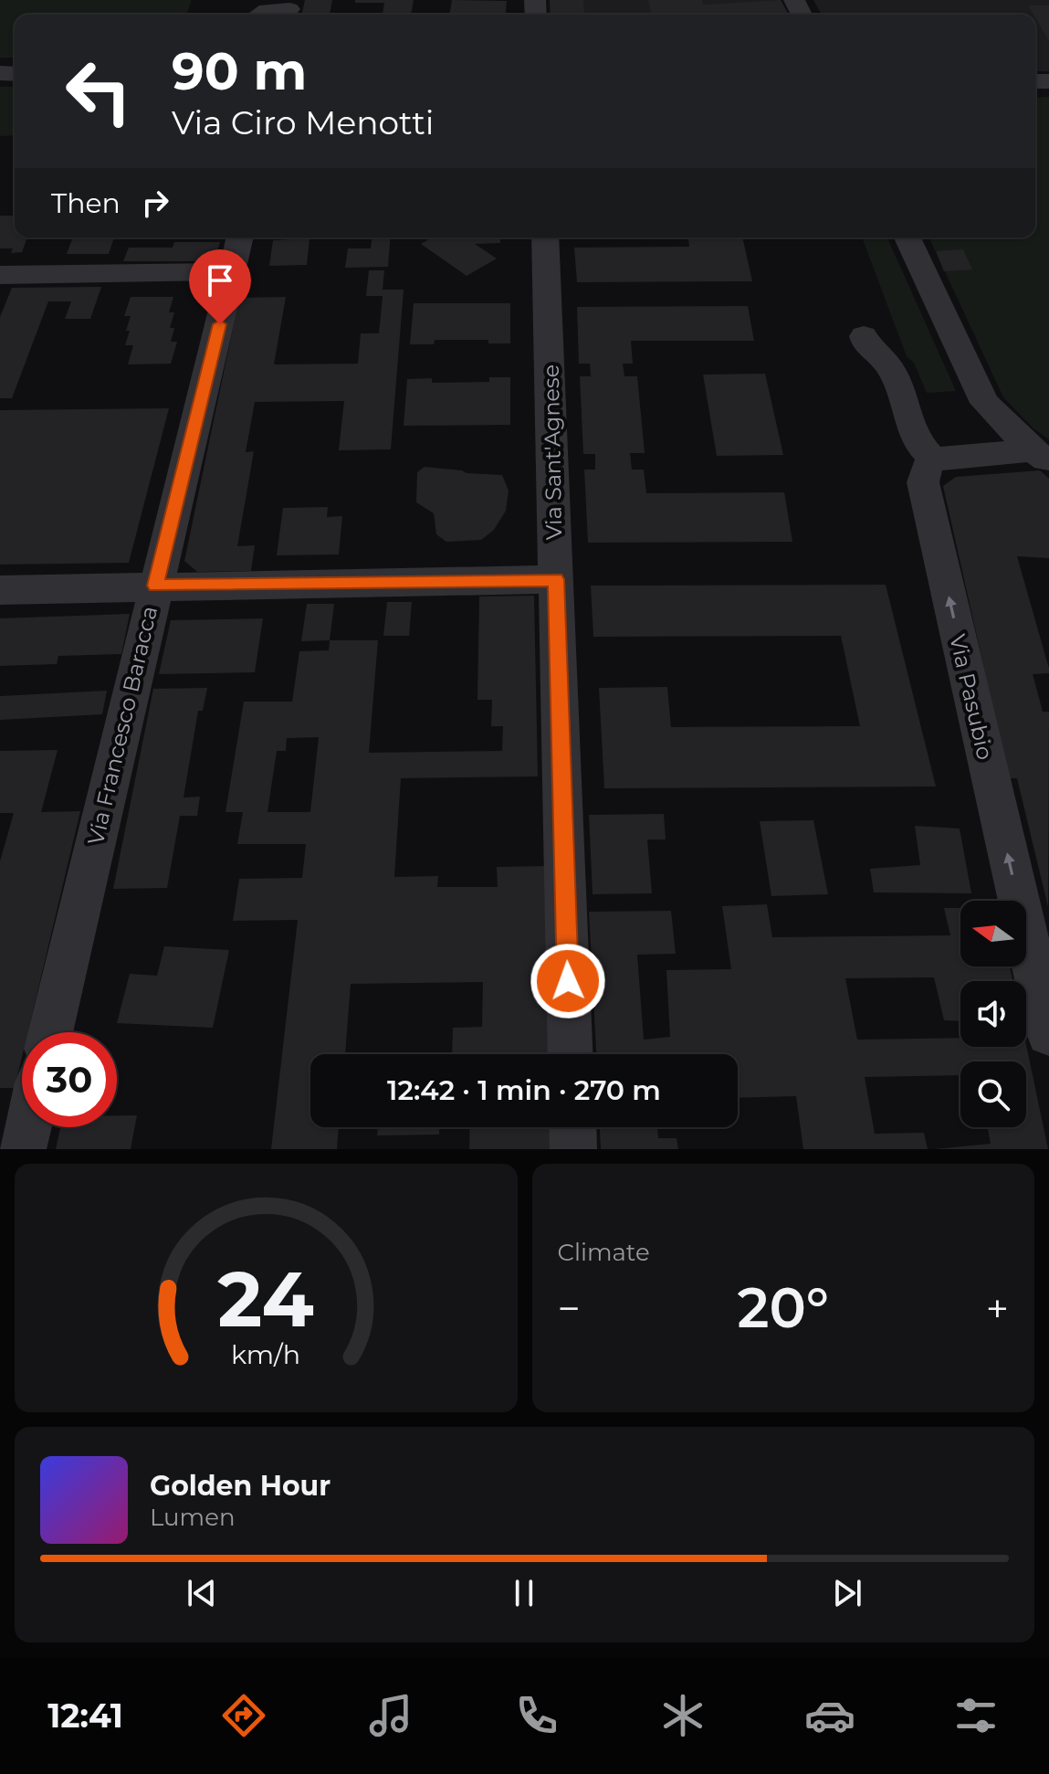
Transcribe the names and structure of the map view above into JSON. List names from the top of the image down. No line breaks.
{"streets":{"street":["Via Sant'Agnese","Via Pasubio","Via Francesco Baracca"]},"one_way":["Via Pasubio"],"north":"left","page":{"turn":["90 m","Via Ciro Menotti"],"then":"Then","limit":"30","trip":"12:42 · 1 min · 270 m","tile":"Climate","heat":["−","20°","+"],"song":["Golden Hour","Lumen"],"tabs":"12:41","gauge":["24","km/h"]}}
